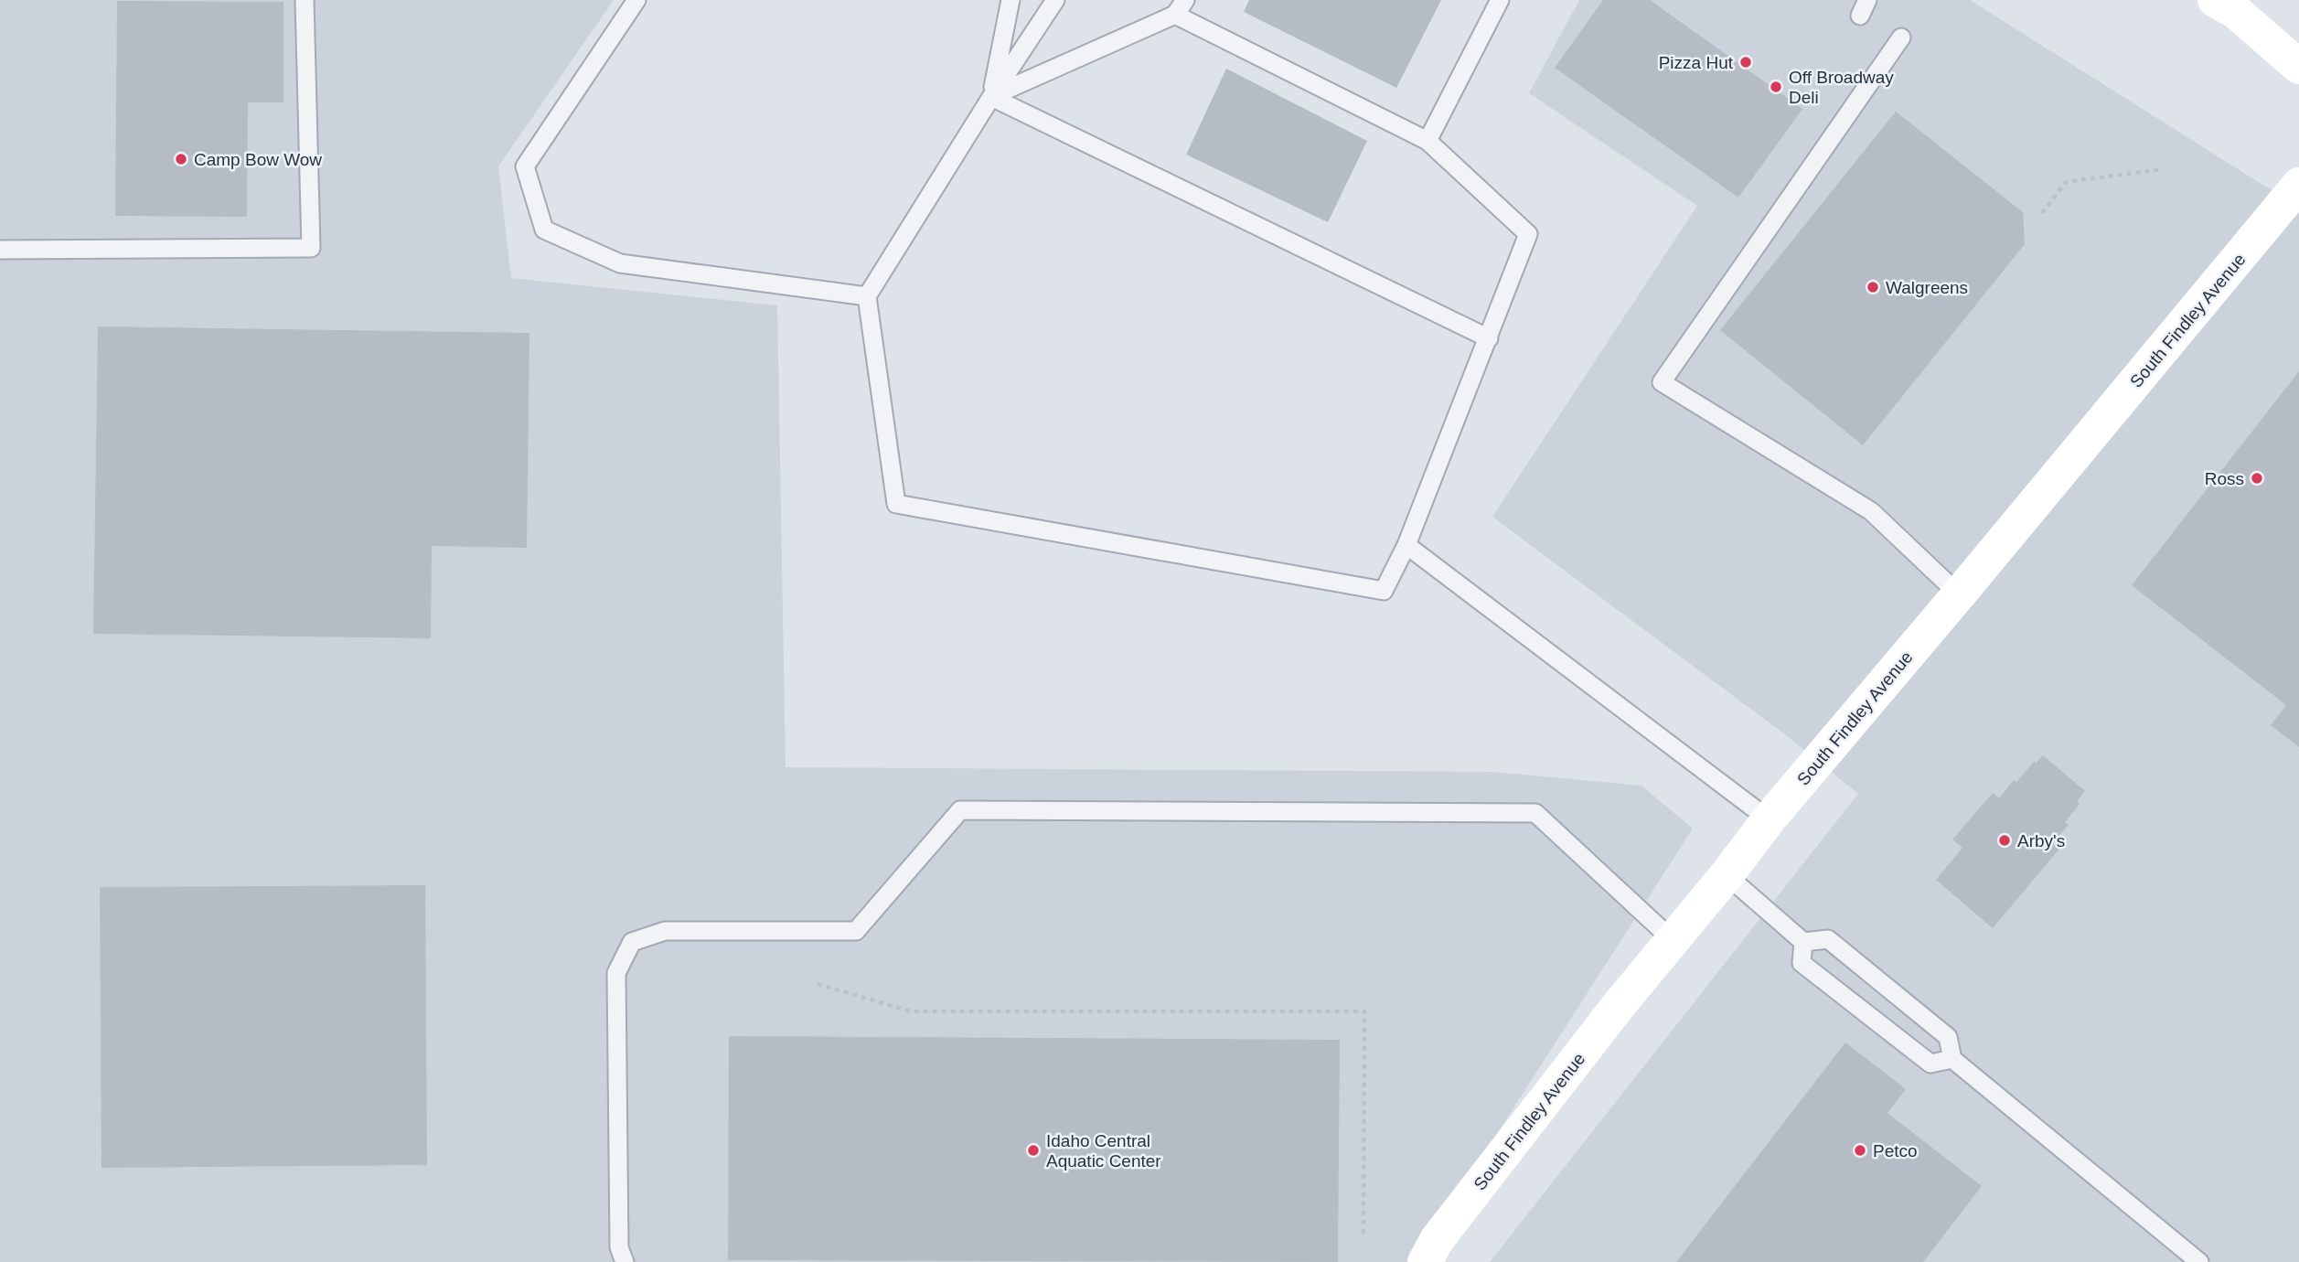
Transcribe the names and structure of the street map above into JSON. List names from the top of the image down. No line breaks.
{"streets":{"street":["South Findley Avenue"]},"places":["Pizza Hut","Off Broadway Deli","Camp Bow Wow","Walgreens","Ross","Arby's","Idaho Central Aquatic Center","Petco"]}
